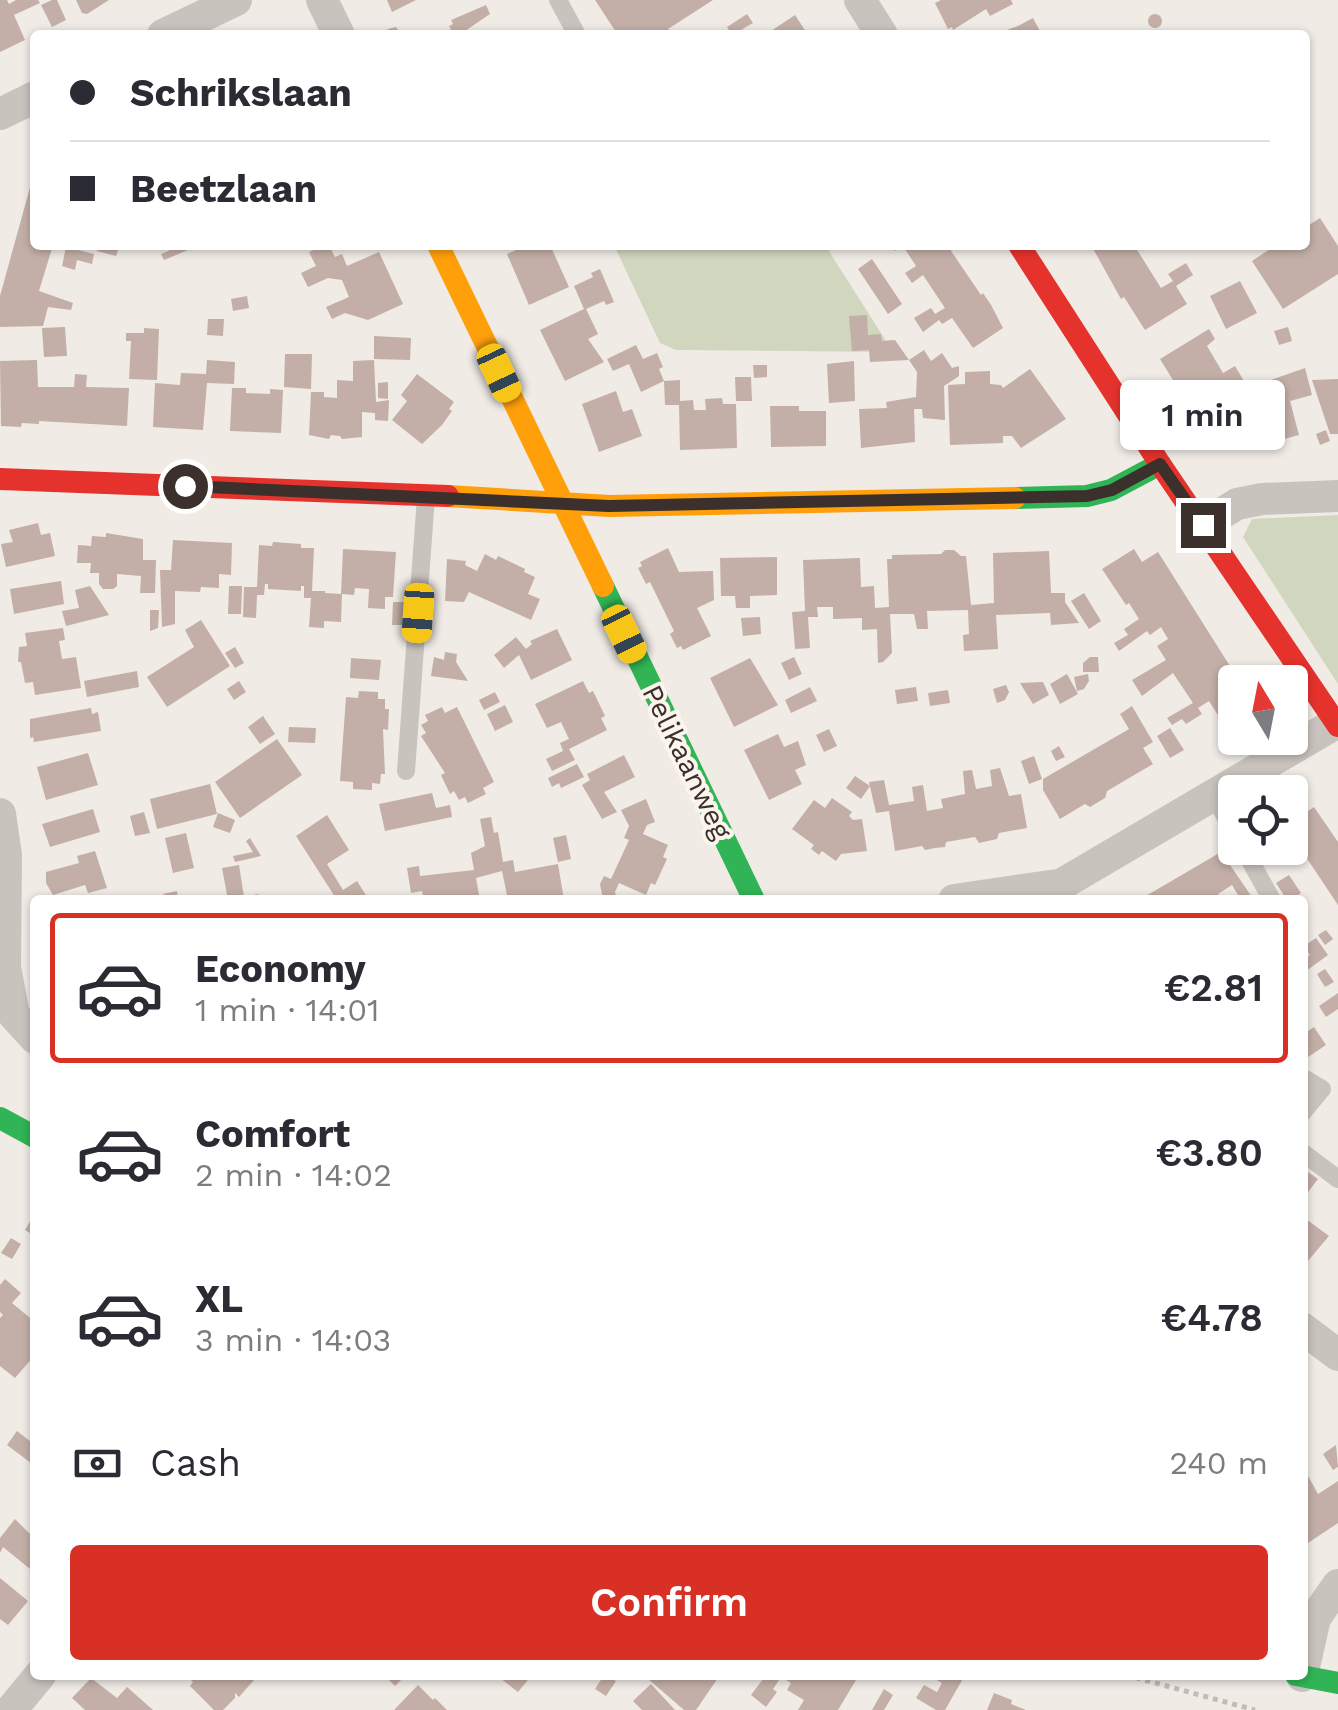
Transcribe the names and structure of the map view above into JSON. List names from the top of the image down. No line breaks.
{"streets":{"street":["Pelikaanweg"]},"north":"top","page":{"banner":["Schrikslaan","Beetzlaan"],"bubble":"1 min","list":[{"name":"Economy","note":"1 min · 14:01","value":"€2.81"},{"name":"Comfort","note":"2 min · 14:02","value":"€3.80"},{"name":"XL","note":"3 min · 14:03","value":"€4.78"}],"pay":["Cash","240 m"],"buttons":"Confirm"}}
